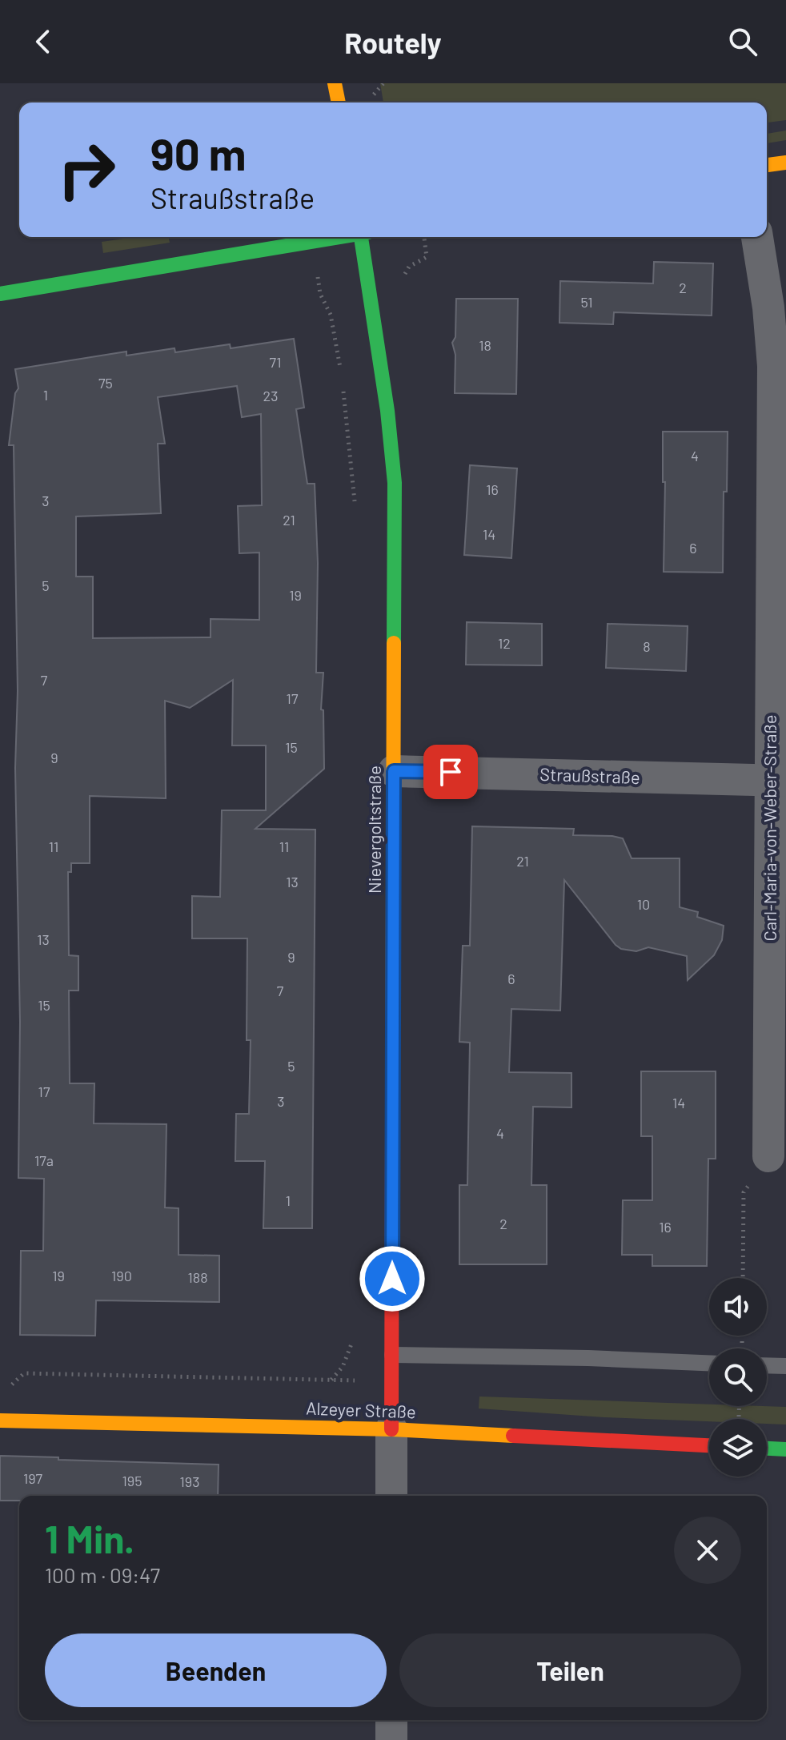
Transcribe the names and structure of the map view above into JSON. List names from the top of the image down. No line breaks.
{"streets":{"street":["Straußstraße","Carl-Maria-von-Weber-Straße","Nievergoltstraße","Alzeyer Straße"]},"crossings":[["Straußstraße","Carl-Maria-von-Weber-Straße"],["Straußstraße","Nievergoltstraße"],["Nievergoltstraße","Alzeyer Straße"]],"house_numbers":["2","51","18","71","75","1","23","4","16","3","21","14","6","5","19","12","8","7","17","15","9","11","11","21","13","10","13","9","6","7","15","5","17","3","14","4","17a","1","2","16","19","190","188","197","195","193"],"page":{"header":"Routely","turn":["90 m","Straußstraße"],"heading":["1 Min.","100 m · 09:47"],"buttons":["Beenden","Teilen"]}}
